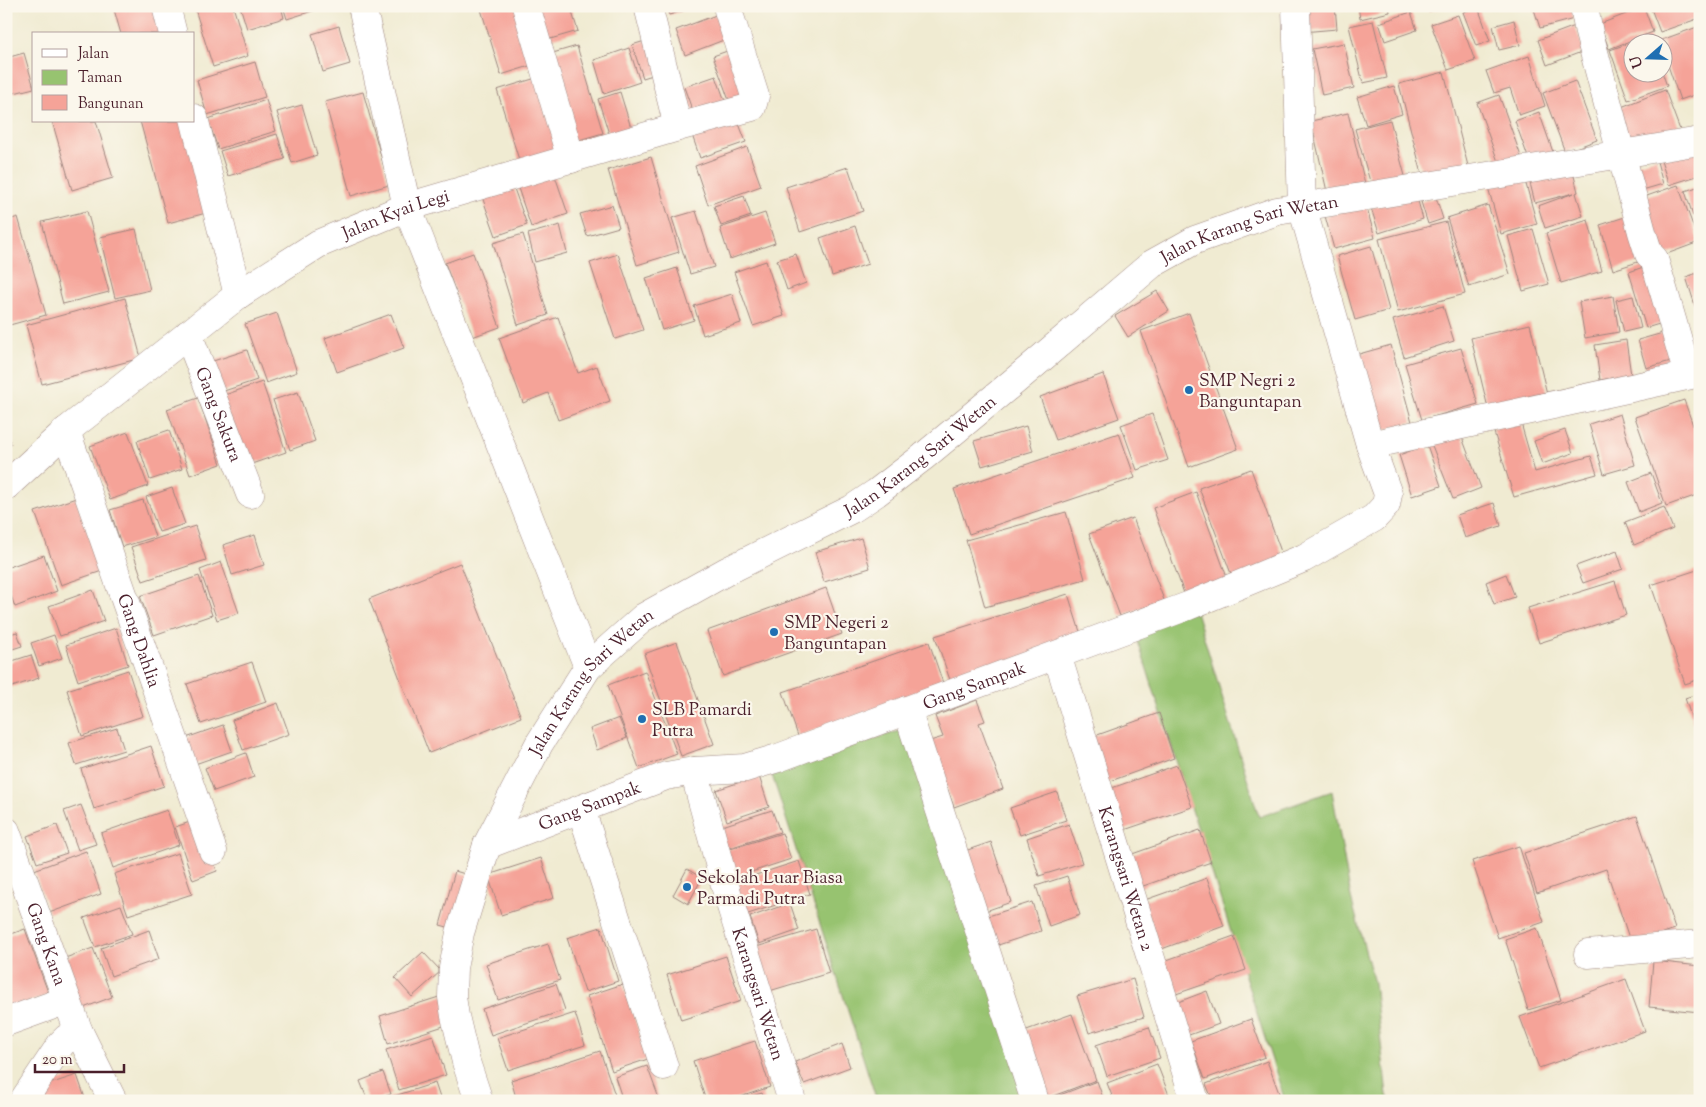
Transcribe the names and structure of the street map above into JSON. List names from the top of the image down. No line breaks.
{"streets":{"street":["Jalan Kyai Legi","Jalan Karang Sari Wetan","Gang Sakura","Gang Dahlia","Gang Sampak","Karangsari Wetan 2","Gang Kana","Karangsari Wetan"]},"crossings":[["Jalan Kyai Legi","Gang Sakura"],["Jalan Kyai Legi","Gang Dahlia"],["Jalan Karang Sari Wetan","Gang Sampak"],["Gang Sampak","Karangsari Wetan 2"],["Gang Sampak","Karangsari Wetan"]],"places":["SMP Negri 2 Banguntapan","SMP Negeri 2 Banguntapan","SLB Pamardi Putra","Sekolah Luar Biasa Parmadi Putra"],"legend":["Jalan","Taman","Bangunan"],"scale_bar":"20 m","north":"left"}
